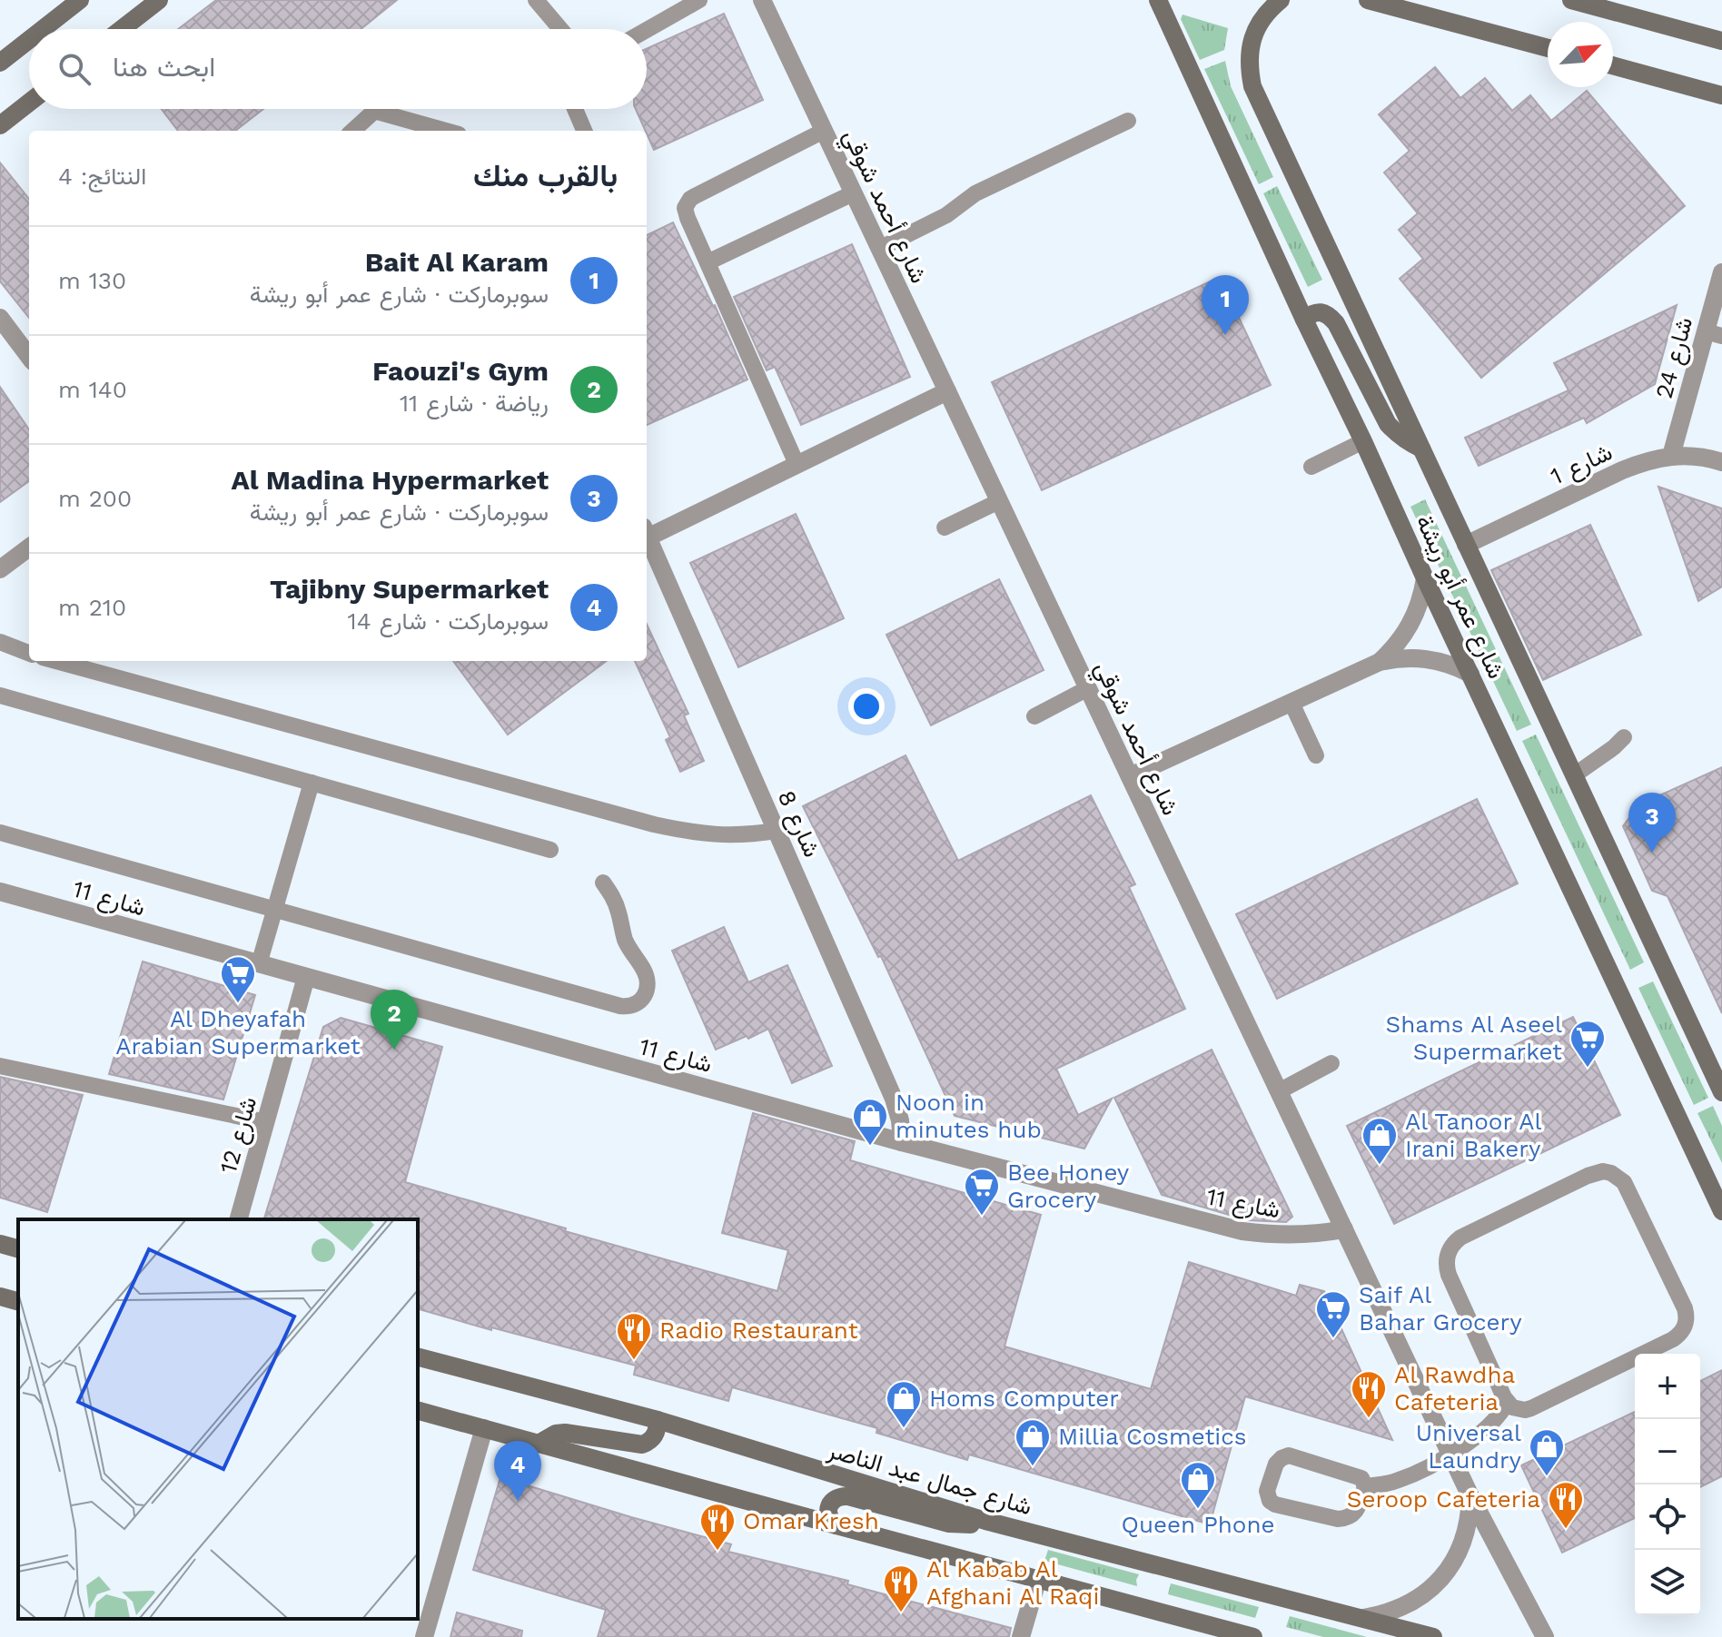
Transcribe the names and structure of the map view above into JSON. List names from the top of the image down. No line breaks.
{"streets":{"street":["شارع أحمد شوقي","شارع 24","شارع 1","شارع عمر أبو ريشة","شارع 8","شارع 11","شارع 12","شارع جمال عبد الناصر"]},"crossings":[["شارع أحمد شوقي","شارع 11"],["شارع 24","شارع 1"],["شارع 1","شارع عمر أبو ريشة"],["شارع 8","شارع 11"],["شارع 11","شارع 12"]],"places":{"supermarket":["Al Dheyafah Arabian Supermarket","Shams Al Aseel Supermarket","Bee Honey Grocery","Saif Al Bahar Grocery"],"shop":["Noon in minutes hub","Al Tanoor Al Irani Bakery","Homs Computer","Millia Cosmetics","Universal Laundry","Queen Phone"],"restaurant":["Radio Restaurant","Al Rawdha Cafeteria","Seroop Cafeteria","Omar Kresh","Al Kabab Al Afghani Al Raqi"]},"north":"top right","page":{"search":"ابحث هنا","heading":["بالقرب منك","النتائج: 4"],"list":[{"mark":"1","name":"Bait Al Karam","note":"سوبرماركت · شارع عمر أبو ريشة","value":"130 m"},{"mark":"2","name":"Faouzi's Gym","note":"رياضة · شارع 11","value":"140 m"},{"mark":"3","name":"Al Madina Hypermarket","note":"سوبرماركت · شارع عمر أبو ريشة","value":"200 m"},{"mark":"4","name":"Tajibny Supermarket","note":"سوبرماركت · شارع 14","value":"210 m"}],"pins":["1","3","2","4"],"map_buttons":["+","−"]}}
